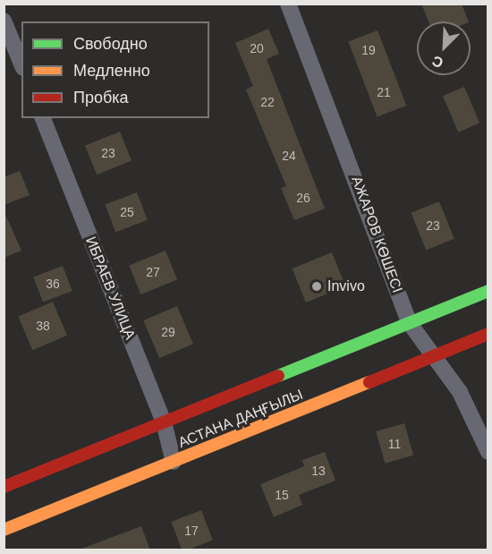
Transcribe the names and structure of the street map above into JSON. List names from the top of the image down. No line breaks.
{"streets":{"street":["АЖАРОВ КӨШЕСІ","ИБРАЕВ УЛИЦА","АСТАНА ДАҢҒЫЛЫ"]},"crossings":[["АЖАРОВ КӨШЕСІ","АСТАНА ДАҢҒЫЛЫ"],["ИБРАЕВ УЛИЦА","АСТАНА ДАҢҒЫЛЫ"]],"places":["Invivo"],"house_numbers":["20","19","21","22","23","24","26","25","23","27","36","38","29","11","13","15","17"],"legend":["Свободно","Медленно","Пробка"],"north":"bottom left"}
